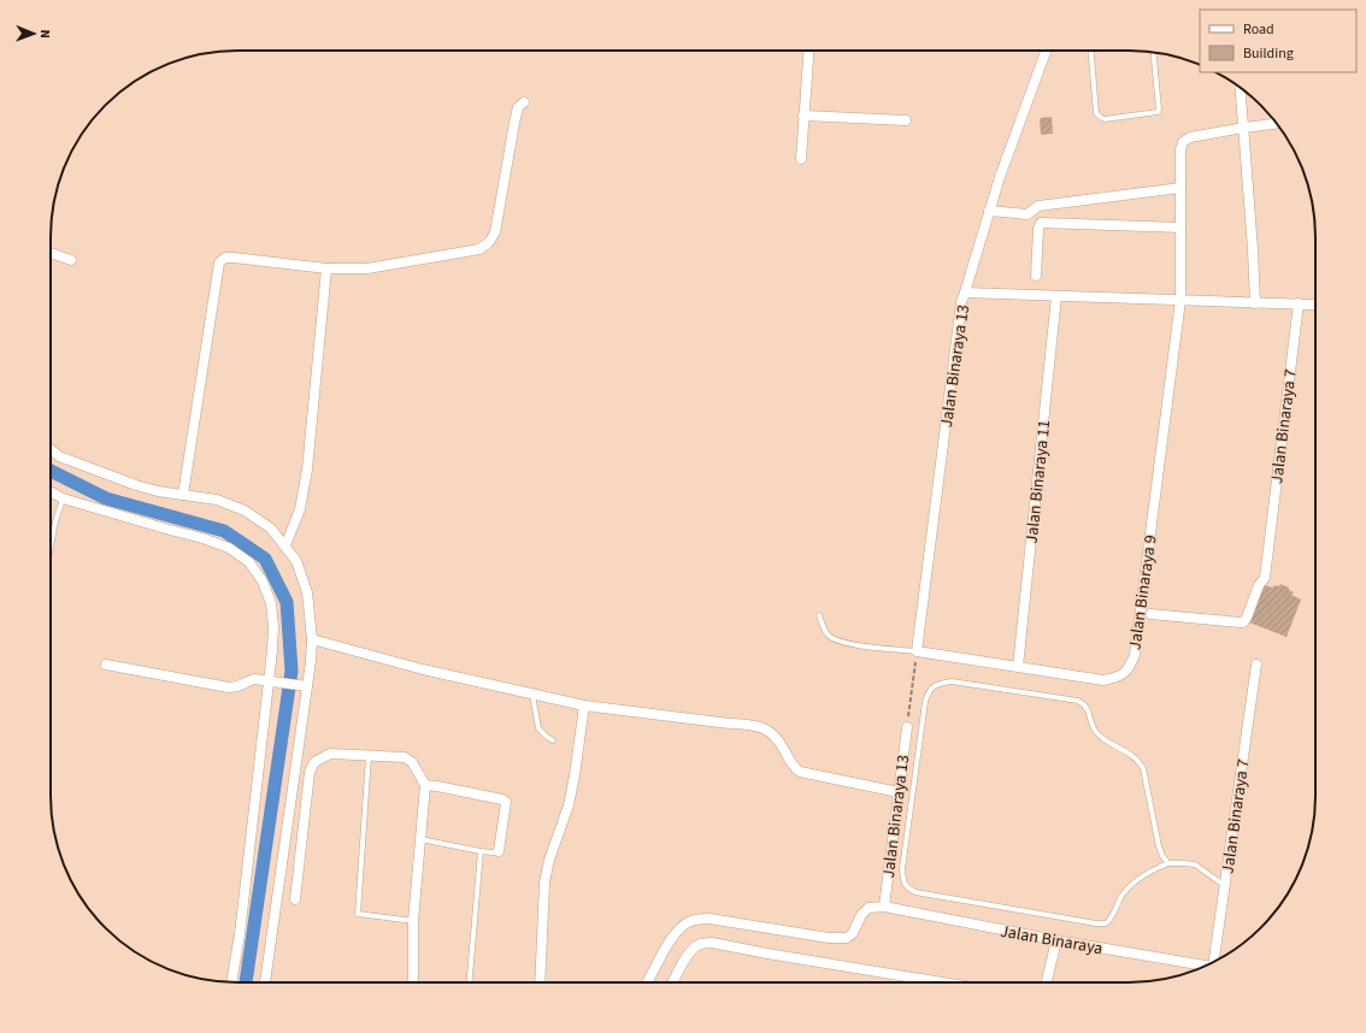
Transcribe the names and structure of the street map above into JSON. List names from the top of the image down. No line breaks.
{"streets":{"street":["Jalan Binaraya 13","Jalan Binaraya 7","Jalan Binaraya 11","Jalan Binaraya 9","Jalan Binaraya"]},"crossings":[["Jalan Binaraya 13","Jalan Binaraya 7"],["Jalan Binaraya 13","Jalan Binaraya 11"],["Jalan Binaraya 13","Jalan Binaraya 9"],["Jalan Binaraya 13","Jalan Binaraya"],["Jalan Binaraya 11","Jalan Binaraya 9"]],"legend":["Road","Building"],"north":"right"}
